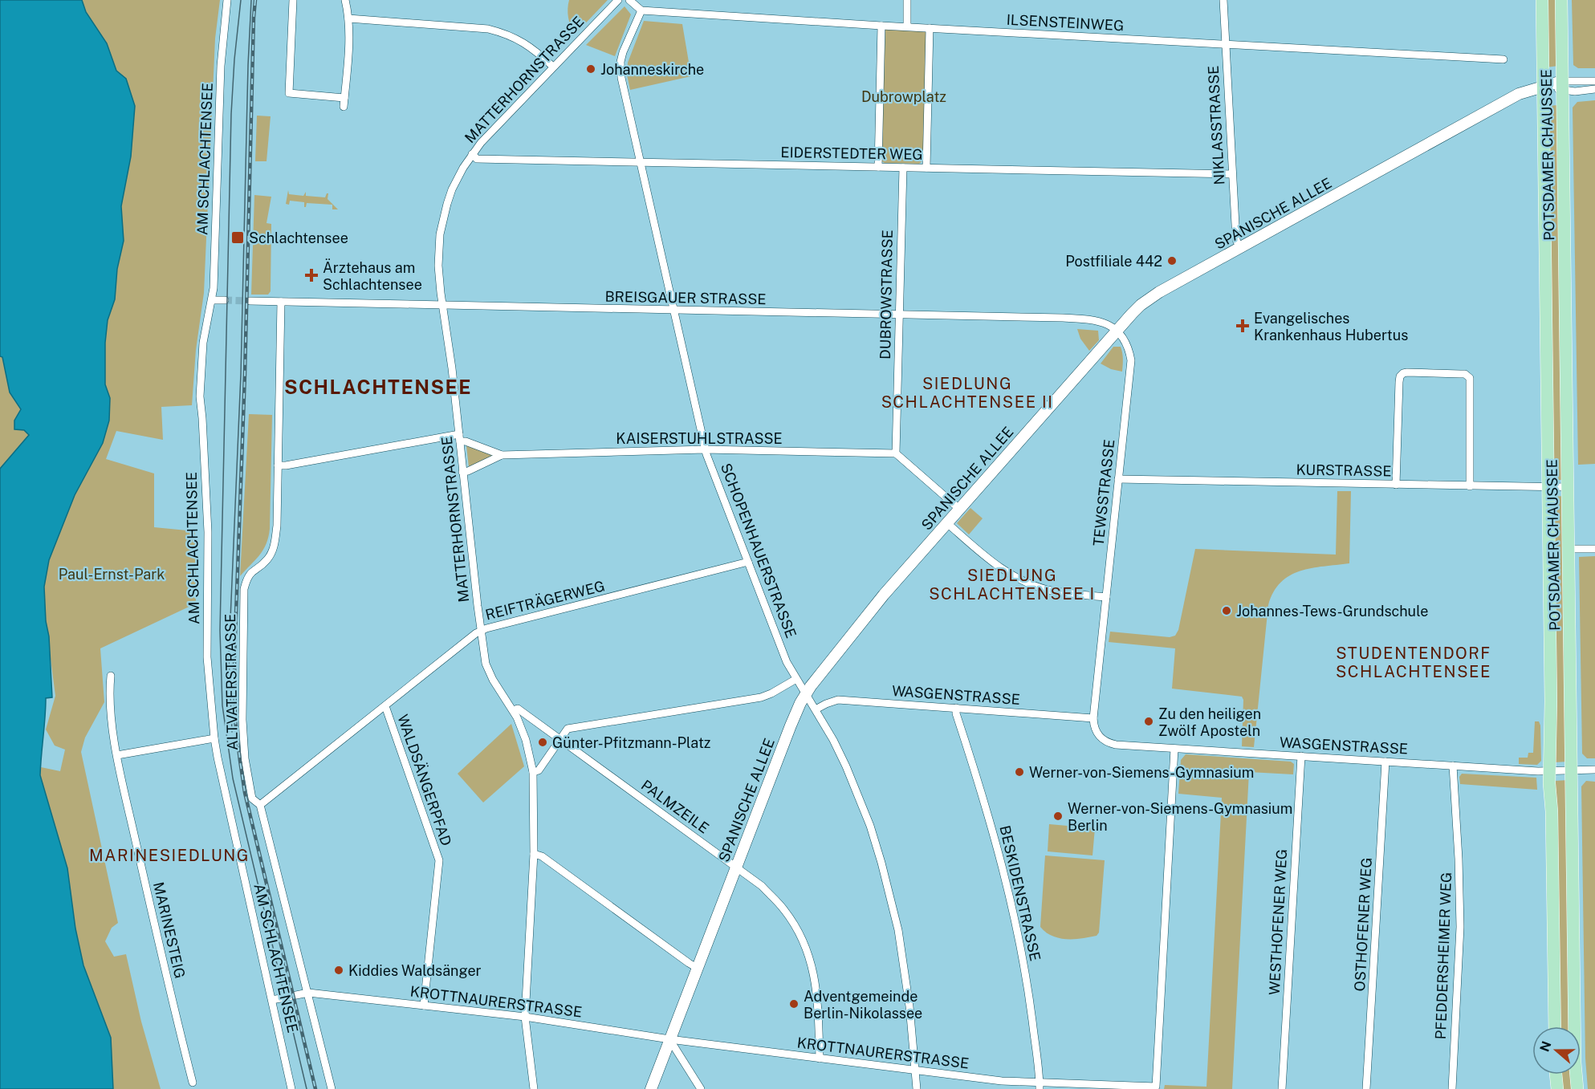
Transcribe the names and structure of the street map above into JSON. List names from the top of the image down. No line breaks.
{"streets":{"main road":["POTSDAMER CHAUSSEE","SPANISCHE ALLEE"],"street":["ILSENSTEINWEG","MATTERHORNSTRASSE","NIKLASSTRASSE","EIDERSTEDTER WEG","AM SCHLACHTENSEE","DUBROWSTRASSE","BREISGAUER STRASSE","KAISERSTUHLSTRASSE","KURSTRASSE","TEWSSTRASSE","SCHOPENHAUERSTRASSE","REIFTRÄGERWEG","ALTVATERSTRASSE","WASGENSTRASSE","WALDSÄNGERPFAD","PALMZEILE","BESKIDENSTRASSE","WESTHOFENER WEG","OSTHOFENER WEG","MARINESTEIG","PFEDDERSHEIMER WEG","KROTTNAURERSTRASSE"]},"crossings":[["ILSENSTEINWEG","NIKLASSTRASSE"],["ILSENSTEINWEG","SCHOPENHAUERSTRASSE"],["MATTERHORNSTRASSE","EIDERSTEDTER WEG"],["MATTERHORNSTRASSE","BREISGAUER STRASSE"],["MATTERHORNSTRASSE","KAISERSTUHLSTRASSE"],["MATTERHORNSTRASSE","REIFTRÄGERWEG"],["MATTERHORNSTRASSE","PALMZEILE"],["MATTERHORNSTRASSE","KROTTNAURERSTRASSE"],["NIKLASSTRASSE","EIDERSTEDTER WEG"],["NIKLASSTRASSE","SPANISCHE ALLEE"],["EIDERSTEDTER WEG","DUBROWSTRASSE"],["EIDERSTEDTER WEG","SCHOPENHAUERSTRASSE"],["POTSDAMER CHAUSSEE","SPANISCHE ALLEE"],["POTSDAMER CHAUSSEE","KURSTRASSE"],["POTSDAMER CHAUSSEE","WASGENSTRASSE"],["AM SCHLACHTENSEE","KROTTNAURERSTRASSE"],["SPANISCHE ALLEE","BREISGAUER STRASSE"],["SPANISCHE ALLEE","TEWSSTRASSE"],["SPANISCHE ALLEE","SCHOPENHAUERSTRASSE"],["SPANISCHE ALLEE","PALMZEILE"],["SPANISCHE ALLEE","KROTTNAURERSTRASSE"],["DUBROWSTRASSE","BREISGAUER STRASSE"],["DUBROWSTRASSE","KAISERSTUHLSTRASSE"],["BREISGAUER STRASSE","TEWSSTRASSE"],["BREISGAUER STRASSE","SCHOPENHAUERSTRASSE"],["BREISGAUER STRASSE","ALTVATERSTRASSE"],["KAISERSTUHLSTRASSE","SCHOPENHAUERSTRASSE"],["KAISERSTUHLSTRASSE","ALTVATERSTRASSE"],["KURSTRASSE","TEWSSTRASSE"],["TEWSSTRASSE","WASGENSTRASSE"],["SCHOPENHAUERSTRASSE","REIFTRÄGERWEG"],["SCHOPENHAUERSTRASSE","WASGENSTRASSE"],["SCHOPENHAUERSTRASSE","KROTTNAURERSTRASSE"],["REIFTRÄGERWEG","ALTVATERSTRASSE"],["REIFTRÄGERWEG","WALDSÄNGERPFAD"],["ALTVATERSTRASSE","KROTTNAURERSTRASSE"],["WASGENSTRASSE","BESKIDENSTRASSE"],["WASGENSTRASSE","WESTHOFENER WEG"],["WASGENSTRASSE","OSTHOFENER WEG"],["WASGENSTRASSE","PFEDDERSHEIMER WEG"],["WASGENSTRASSE","KROTTNAURERSTRASSE"],["WALDSÄNGERPFAD","KROTTNAURERSTRASSE"],["PALMZEILE","KROTTNAURERSTRASSE"],["BESKIDENSTRASSE","KROTTNAURERSTRASSE"]],"districts":["SIEDLUNG SCHLACHTENSEE II","SCHLACHTENSEE","SIEDLUNG SCHLACHTENSEE I","STUDENTENDORF SCHLACHTENSEE","MARINESIEDLUNG"],"parks":["Dubrowplatz","Paul-Ernst-Park"],"places":{"other":["Johanneskirche","Postfiliale 442","Johannes-Tews-Grundschule","Zu den heiligen Zwölf Aposteln","Günter-Pfitzmann-Platz","Werner-von-Siemens-Gymnasium","Werner-von-Siemens-Gymnasium Berlin","Kiddies Waldsänger","Adventgemeinde Berlin-Nikolassee"],"transit":["Schlachtensee"],"health":["Ärztehaus am Schlachtensee","Evangelisches Krankenhaus Hubertus"]},"north":"left"}
